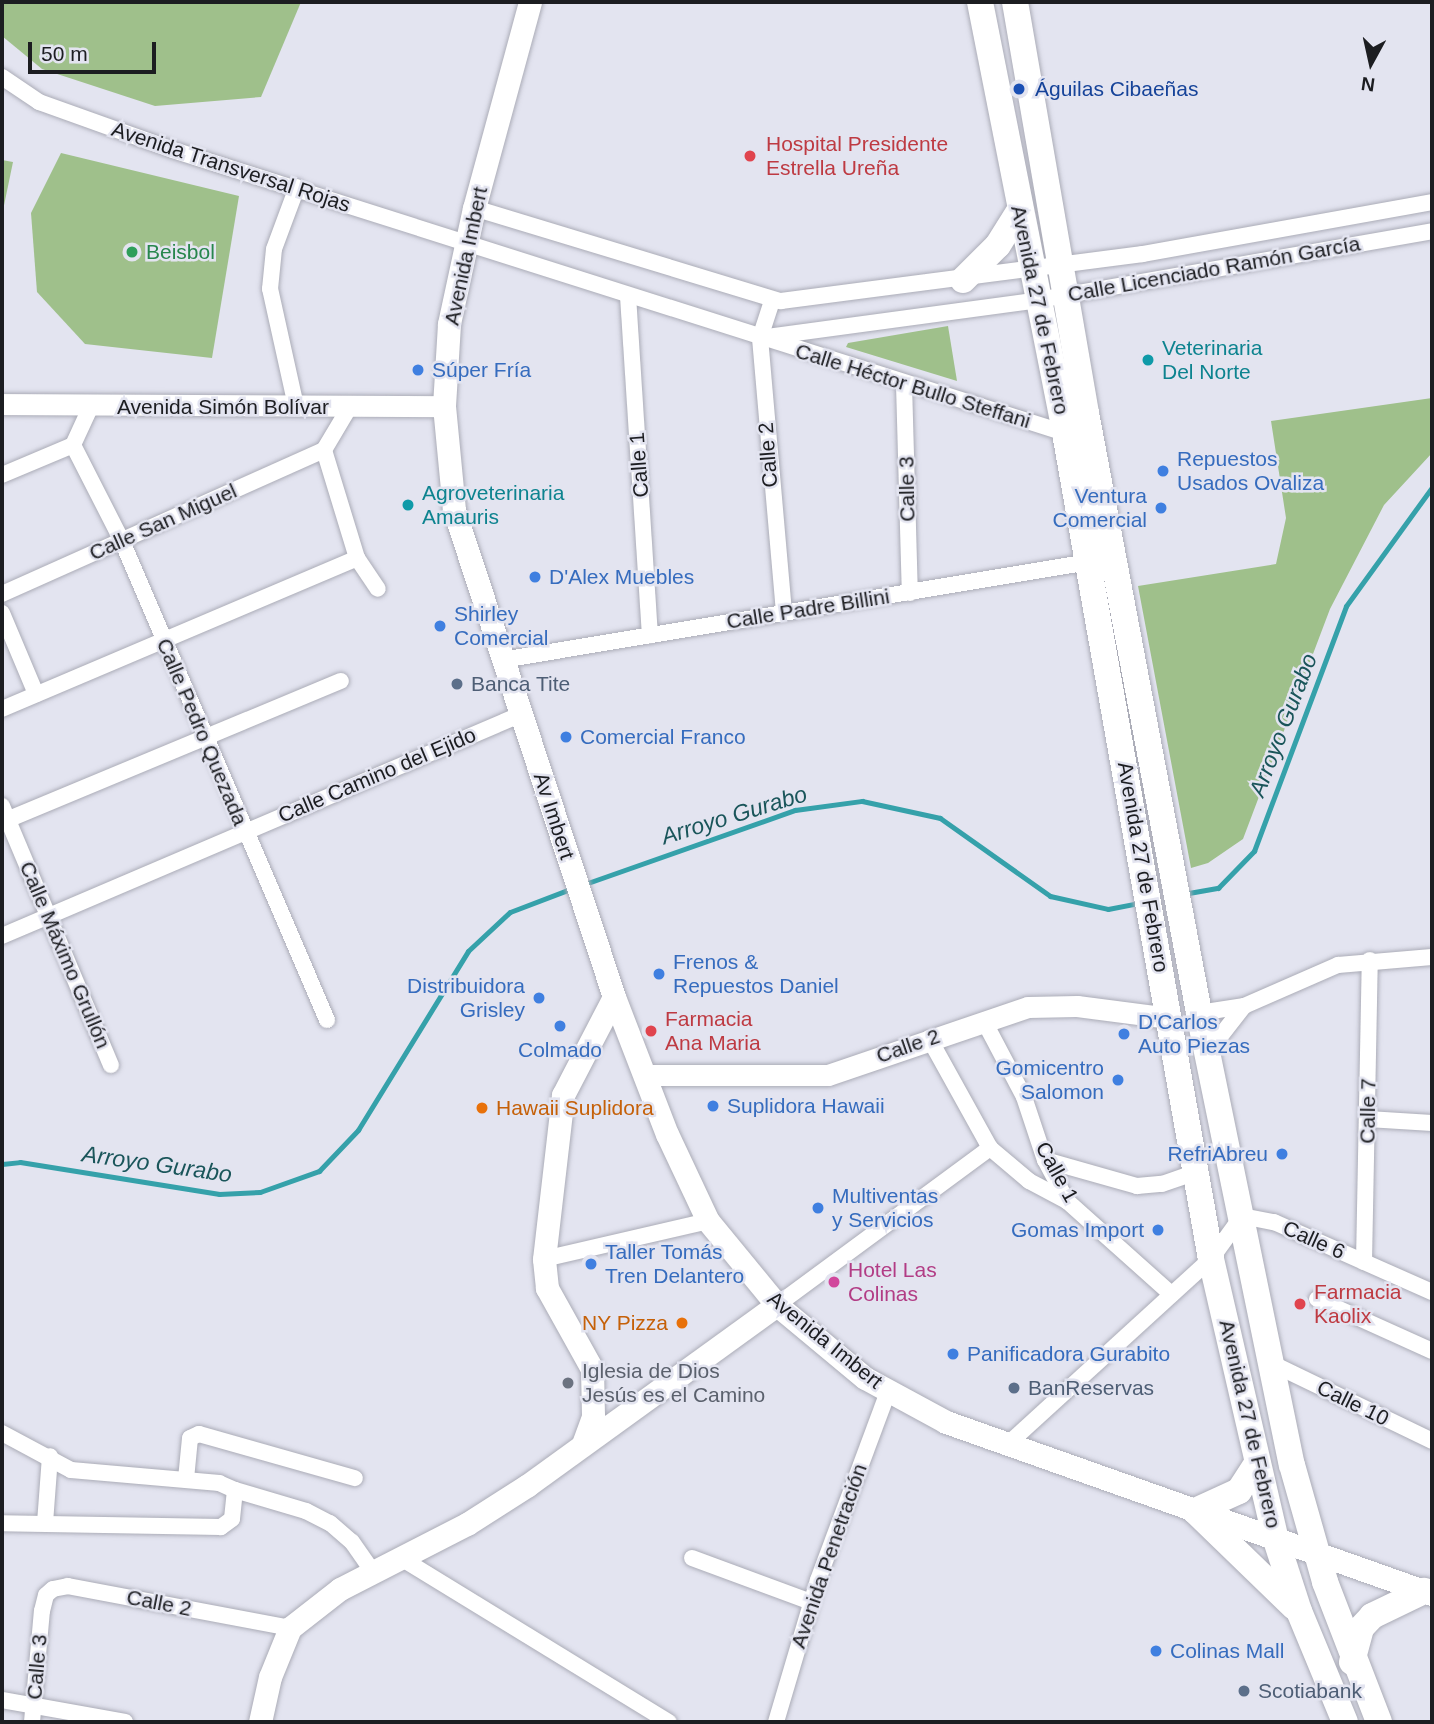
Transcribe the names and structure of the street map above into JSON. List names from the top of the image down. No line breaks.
{"streets":{"main road":["Avenida Imbert","Avenida 27 de Febrero","Av Imbert"],"street":["Avenida Transversal Rojas","Calle Licenciado Ramón García","Calle Héctor Bullo Steffani","Avenida Simón Bolívar","Calle 2","Calle 1","Calle 3","Calle San Miguel","Calle Padre Billini","Calle Pedro Quezada","Calle Camino del Ejido","Calle Máximo Grullón","Calle 7","Calle 6","Calle 10","Avenida Penetración"]},"crossings":[["Avenida Transversal Rojas","Avenida Imbert"],["Avenida Transversal Rojas","Calle Licenciado Ramón García"],["Avenida Imbert","Calle Licenciado Ramón García"],["Avenida Imbert","Avenida 27 de Febrero"],["Avenida Imbert","Avenida Simón Bolívar"],["Avenida Imbert","Calle 2"],["Avenida Imbert","Calle Padre Billini"],["Avenida Imbert","Calle Camino del Ejido"],["Avenida Imbert","Av Imbert"],["Avenida Imbert","Avenida Penetración"],["Calle Licenciado Ramón García","Avenida 27 de Febrero"],["Calle Licenciado Ramón García","Calle Héctor Bullo Steffani"],["Calle Licenciado Ramón García","Calle 2"],["Calle Licenciado Ramón García","Calle 1"],["Avenida 27 de Febrero","Calle Héctor Bullo Steffani"],["Avenida 27 de Febrero","Calle 2"],["Avenida 27 de Febrero","Calle Padre Billini"],["Avenida 27 de Febrero","Calle 6"],["Avenida 27 de Febrero","Calle 10"],["Calle Héctor Bullo Steffani","Calle 2"],["Calle Héctor Bullo Steffani","Calle 3"],["Calle 2","Calle 1"],["Calle 2","Calle 3"],["Calle 2","Calle Padre Billini"],["Calle 1","Calle Padre Billini"],["Calle 3","Calle Padre Billini"],["Calle San Miguel","Calle Pedro Quezada"],["Calle Pedro Quezada","Calle Camino del Ejido"],["Calle Camino del Ejido","Av Imbert"],["Calle Camino del Ejido","Calle Máximo Grullón"],["Calle 7","Calle 6"]],"water":["Arroyo Gurabo"],"places":["Águilas Cibaeñas","Hospital Presidente Estrella Ureña","Beisbol","Veterinaria Del Norte","Súper Fría","Repuestos Usados Ovaliza","Agroveterinaria Amauris","Ventura Comercial","D'Alex Muebles","Shirley Comercial","Banca Tite","Comercial Franco","Frenos & Repuestos Daniel","Distribuidora Grisley","Colmado","Farmacia Ana Maria","D'Carlos Auto Piezas","Gomicentro Salomon","Suplidora Hawaii","Hawaii Suplidora","RefriAbreu","Multiventas y Servicios","Gomas Import","Taller Tomás Tren Delantero","Hotel Las Colinas","Farmacia Kaolix","NY Pizza","Panificadora Gurabito","Iglesia de Dios Jesús es el Camino","BanReservas","Colinas Mall","Scotiabank"],"scale_bar":"50 m","north":"bottom"}
